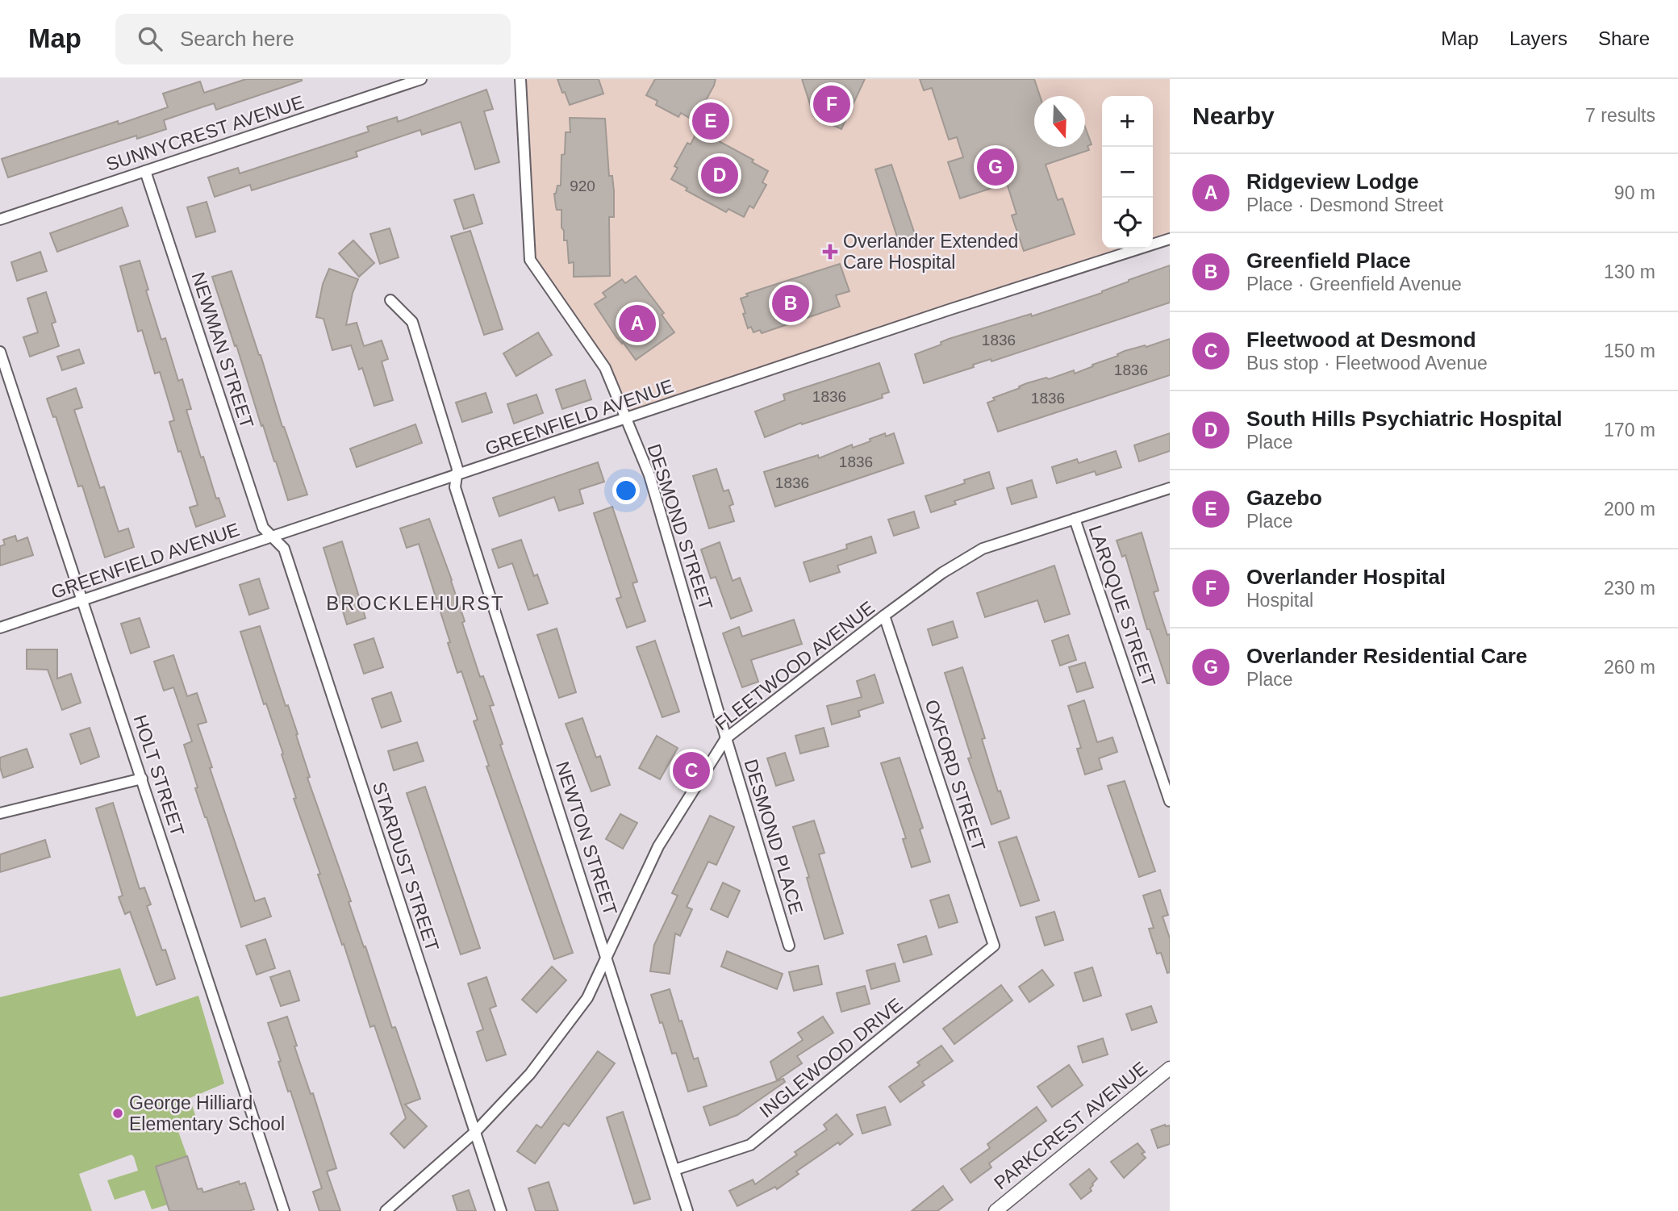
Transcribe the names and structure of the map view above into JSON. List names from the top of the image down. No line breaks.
{"streets":{"street":["SUNNYCREST AVENUE","NEWMAN STREET","GREENFIELD AVENUE","DESMOND STREET","LAROQUE STREET","FLEETWOOD AVENUE","HOLT STREET","OXFORD STREET","DESMOND PLACE","NEWTON STREET","STARDUST STREET","INGLEWOOD DRIVE","PARKCREST AVENUE"]},"crossings":[["SUNNYCREST AVENUE","NEWMAN STREET"],["NEWMAN STREET","GREENFIELD AVENUE"],["NEWMAN STREET","STARDUST STREET"],["GREENFIELD AVENUE","DESMOND STREET"],["GREENFIELD AVENUE","HOLT STREET"],["GREENFIELD AVENUE","NEWTON STREET"],["GREENFIELD AVENUE","STARDUST STREET"],["DESMOND STREET","FLEETWOOD AVENUE"],["DESMOND STREET","DESMOND PLACE"],["LAROQUE STREET","FLEETWOOD AVENUE"],["FLEETWOOD AVENUE","OXFORD STREET"],["FLEETWOOD AVENUE","DESMOND PLACE"],["FLEETWOOD AVENUE","NEWTON STREET"],["FLEETWOOD AVENUE","STARDUST STREET"],["OXFORD STREET","INGLEWOOD DRIVE"],["NEWTON STREET","INGLEWOOD DRIVE"]],"districts":["BROCKLEHURST"],"places":{"health":["Overlander Extended Care Hospital"],"other":["George Hilliard Elementary School"]},"house_numbers":["920","1836","1836","1836","1836","1836","1836"],"north":"bottom","page":{"header":"Map","search":"Search here","nav":["Map","Layers","Share"],"heading":["Nearby","7 results"],"pins":["F","E","G","D","B","A","C"],"map_buttons":["+","−"],"list":[{"mark":"A","name":"Ridgeview Lodge","note":"Place · Desmond Street","value":"90 m"},{"mark":"B","name":"Greenfield Place","note":"Place · Greenfield Avenue","value":"130 m"},{"mark":"C","name":"Fleetwood at Desmond","note":"Bus stop · Fleetwood Avenue","value":"150 m"},{"mark":"D","name":"South Hills Psychiatric Hospital","note":"Place","value":"170 m"},{"mark":"E","name":"Gazebo","note":"Place","value":"200 m"},{"mark":"F","name":"Overlander Hospital","note":"Hospital","value":"230 m"},{"mark":"G","name":"Overlander Residential Care","note":"Place","value":"260 m"}]}}
